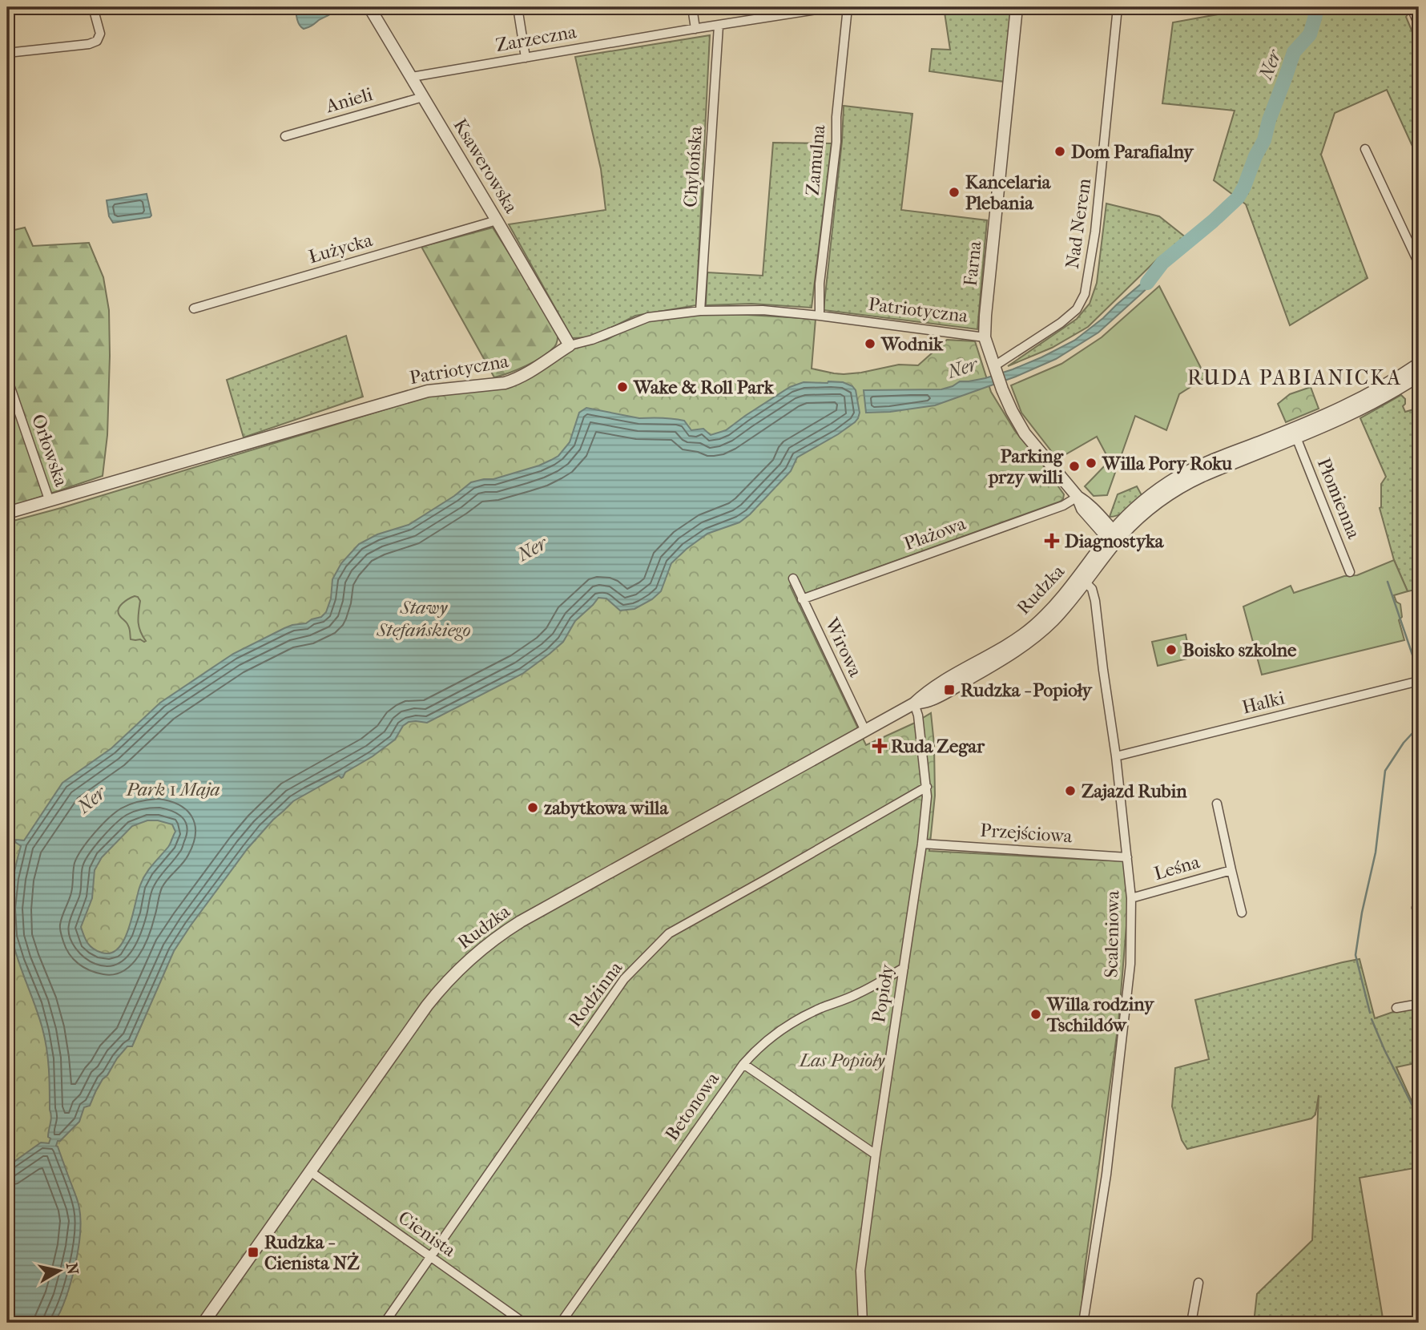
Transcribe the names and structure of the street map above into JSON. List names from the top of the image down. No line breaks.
{"streets":{"street":["Zarzeczna","Anieli","Zamulna","Ksawerowska","Chylońska","Nad Nerem","Łużycka","Farna","Patriotyczna","Orłowska","Płomienna","Plażowa","Rudzka","Wirowa","Halki","Przejściowa","Leśna","Scaleniowa","Popioły","Rodzinna","Betonowa","Cienista"]},"crossings":[["Zarzeczna","Ksawerowska"],["Zarzeczna","Chylońska"],["Anieli","Ksawerowska"],["Zamulna","Patriotyczna"],["Ksawerowska","Łużycka"],["Ksawerowska","Patriotyczna"],["Chylońska","Patriotyczna"],["Nad Nerem","Farna"],["Farna","Patriotyczna"],["Farna","Plażowa"],["Farna","Rudzka"],["Patriotyczna","Orłowska"],["Płomienna","Rudzka"],["Plażowa","Wirowa"],["Rudzka","Wirowa"],["Rudzka","Scaleniowa"],["Rudzka","Popioły"],["Rudzka","Cienista"],["Halki","Scaleniowa"],["Przejściowa","Scaleniowa"],["Przejściowa","Popioły"],["Leśna","Scaleniowa"],["Popioły","Rodzinna"],["Popioły","Betonowa"],["Rodzinna","Cienista"]],"districts":["RUDA PABIANICKA"],"water":["Ner","Stawy Stefańskiego"],"parks":["Park 1 Maja","Las Popioły"],"places":{"other":["Dom Parafialny","Kancelaria Plebania","Wodnik","Wake & Roll Park","Willa Pory Roku","Parking przy willi","Boisko szkolne","Zajazd Rubin","zabytkowa willa","Willa rodziny Tschildów"],"health":["Diagnostyka","Ruda Zegar"],"transit":["Rudzka - Popioły","Rudzka - Cienista NŻ"]},"north":"right"}
